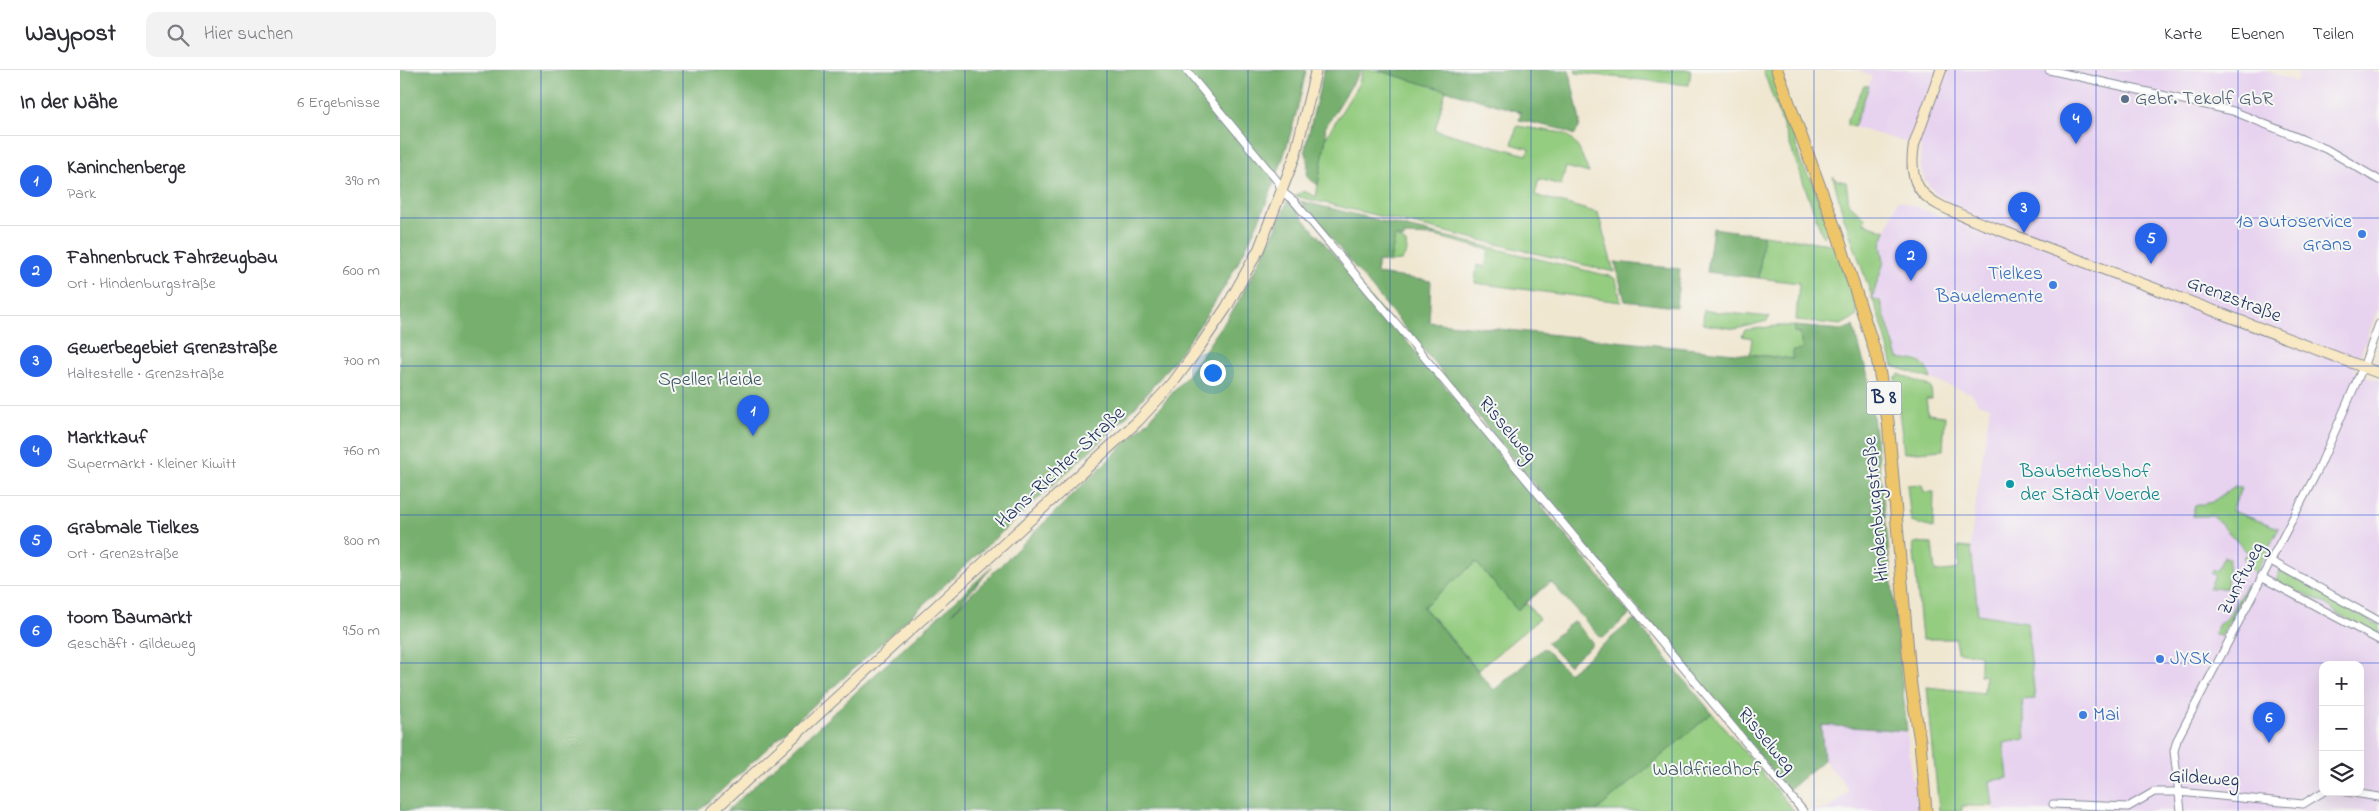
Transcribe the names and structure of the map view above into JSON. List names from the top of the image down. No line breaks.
{"streets":{"main road":["Grenzstraße","B 8","Hans-Richter-Straße","Hindenburgstraße"],"street":["Risselweg","Zunftweg","Gildeweg"]},"crossings":[["Grenzstraße","Zunftweg"],["Risselweg","Hans-Richter-Straße"],["Zunftweg","Gildeweg"]],"parks":["Speller Heide","Waldfriedhof"],"places":["Gebr. Tekolf GbR","1a autoservice Grans","Tielkes Bauelemente","Baubetriebshof der Stadt Voerde","JYSK","Mai"],"page":{"header":"Waypost","search":"Hier suchen","nav":["Karte","Ebenen","Teilen"],"heading":["In der Nähe","6 Ergebnisse"],"pins":["4","3","5","2","1","6"],"list":[{"mark":"1","name":"Kaninchenberge","note":"Park","value":"390 m"},{"mark":"2","name":"Fahnenbruck Fahrzeugbau","note":"Ort · Hindenburgstraße","value":"600 m"},{"mark":"3","name":"Gewerbegebiet Grenzstraße","note":"Haltestelle · Grenzstraße","value":"700 m"},{"mark":"4","name":"Marktkauf","note":"Supermarkt · Kleiner Kiwitt","value":"760 m"},{"mark":"5","name":"Grabmale Tielkes","note":"Ort · Grenzstraße","value":"800 m"},{"mark":"6","name":"toom Baumarkt","note":"Geschäft · Gildeweg","value":"950 m"}],"map_buttons":["+","−"]}}
